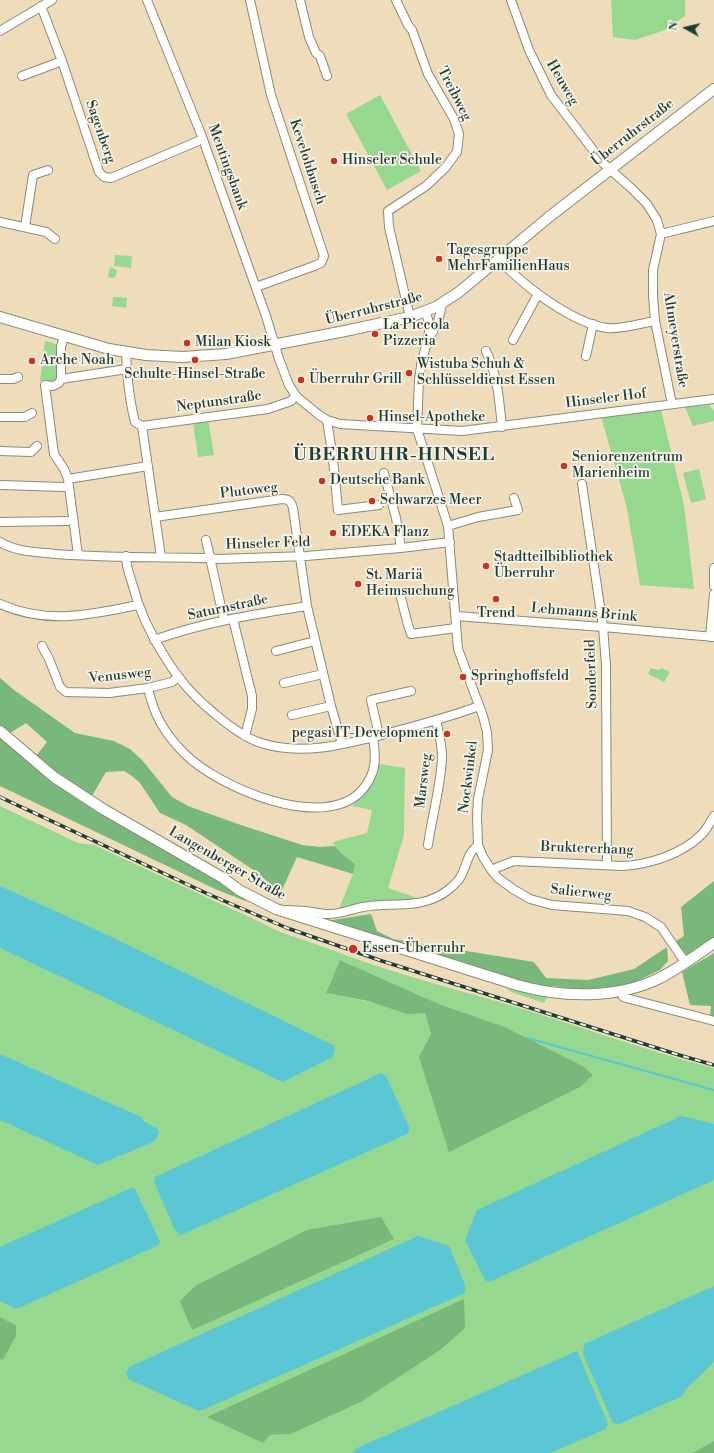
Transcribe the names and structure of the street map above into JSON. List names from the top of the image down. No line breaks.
{"streets":{"main road":["Überruhrstraße","Langenberger Straße"],"street":["Heuweg","Treibweg","Sagenberg","Kevelohbusch","Mentingsbank","Altmeyerstraße","Hinseler Hof","Neptunstraße","Plutoweg","Hinseler Feld","Saturnstraße","Lehmanns Brink","Sonderfeld","Venusweg","Nockwinkel","Marsweg","Bruktererhang","Salierweg"]},"crossings":[["Heuweg","Überruhrstraße"],["Treibweg","Überruhrstraße"],["Sagenberg","Mentingsbank"],["Überruhrstraße","Mentingsbank"],["Überruhrstraße","Nockwinkel"],["Kevelohbusch","Mentingsbank"],["Altmeyerstraße","Hinseler Hof"],["Hinseler Hof","Nockwinkel"],["Plutoweg","Hinseler Feld"],["Hinseler Feld","Saturnstraße"],["Hinseler Feld","Nockwinkel"],["Lehmanns Brink","Sonderfeld"],["Lehmanns Brink","Nockwinkel"],["Sonderfeld","Bruktererhang"],["Nockwinkel","Salierweg"],["Bruktererhang","Salierweg"],["Langenberger Straße","Salierweg"]],"districts":["ÜBERRUHR-HINSEL"],"places":["Hinseler Schule","Tagesgruppe MehrFamilienHaus","La Piccola Pizzeria","Milan Kiosk","Schulte-Hinsel-Straße","Arche Noah","Wistuba Schuh & Schlüsseldienst Essen","Überruhr Grill","Hinsel-Apotheke","Seniorenzentrum Marienheim","Deutsche Bank","Schwarzes Meer","EDEKA Flanz","Stadtteilbibliothek Überruhr","St. Mariä Heimsuchung","Trend","Springhoffsfeld","pegasi IT-Development","Essen-Überruhr"],"north":"left"}
